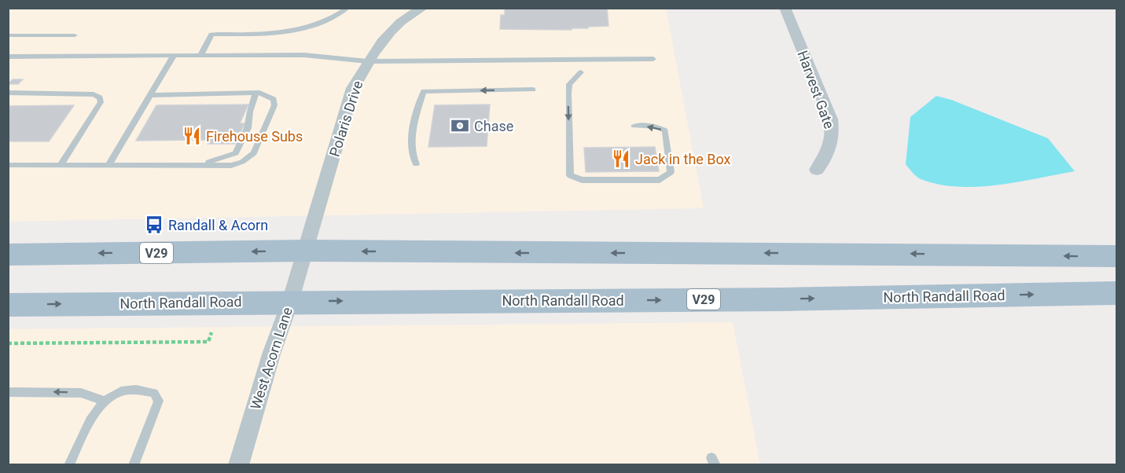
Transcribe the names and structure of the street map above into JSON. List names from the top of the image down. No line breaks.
{"streets":{"main road":["V29","North Randall Road"],"street":["Harvest Gate","Polaris Drive","West Acorn Lane"]},"crossings":[["Polaris Drive","V29"],["Polaris Drive","West Acorn Lane"],["V29","West Acorn Lane"],["North Randall Road","West Acorn Lane"]],"places":{"bank":["Chase"],"restaurant":["Firehouse Subs","Jack in the Box"],"bus stop":["Randall & Acorn"]}}
